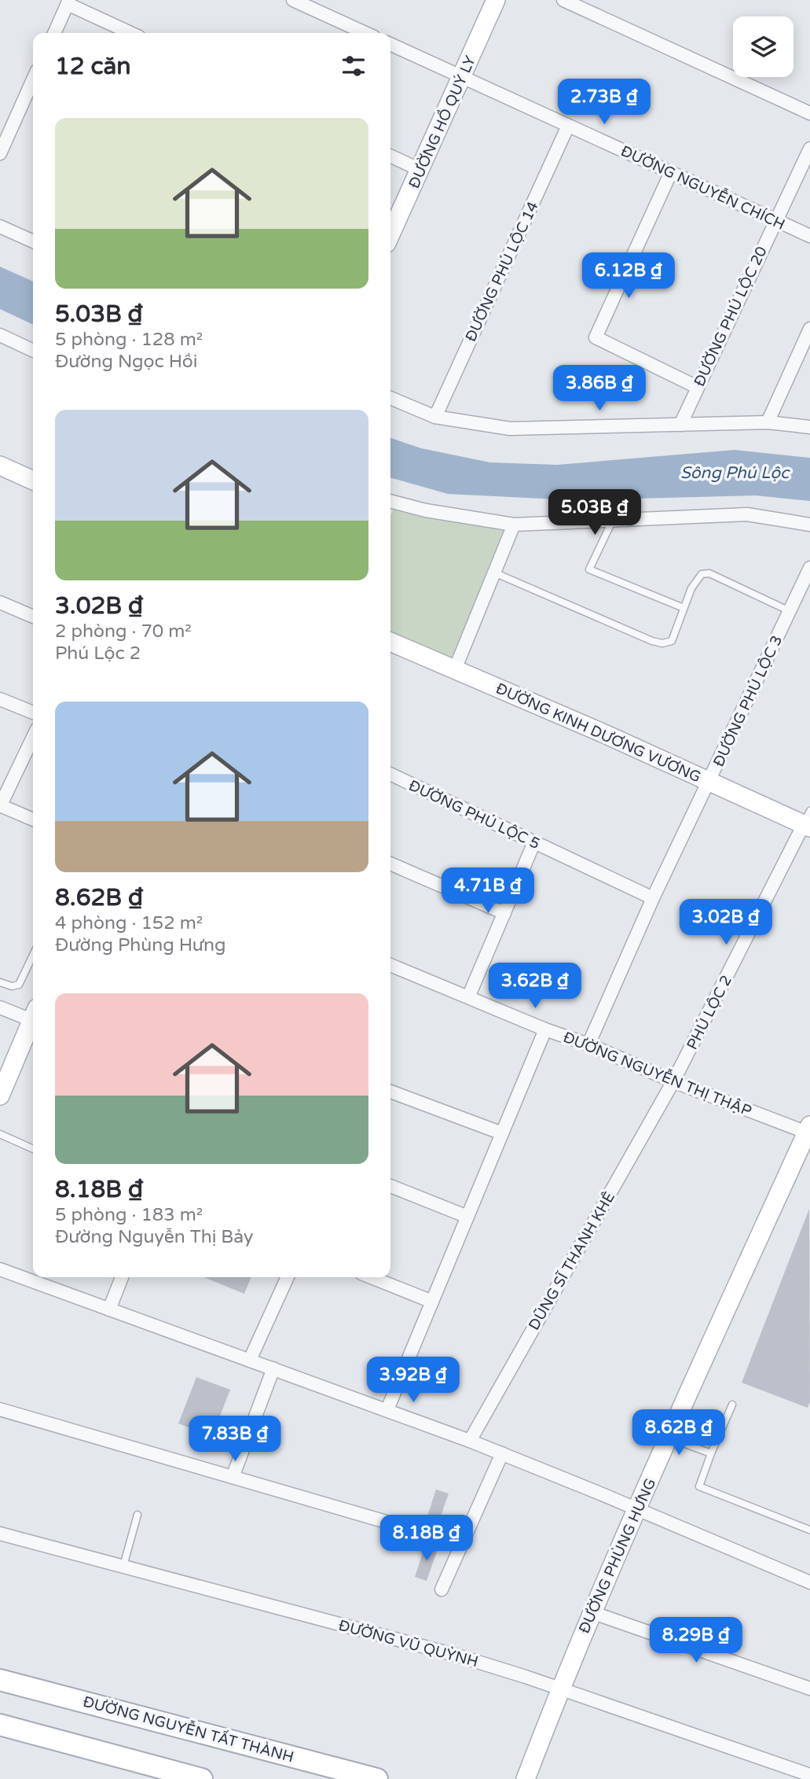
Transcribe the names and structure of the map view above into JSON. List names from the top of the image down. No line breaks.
{"streets":{"main road":["ĐƯỜNG NGUYỄN TẤT THÀNH"],"street":["ĐƯỜNG HỒ QUÝ LY","ĐƯỜNG NGUYỄN CHÍCH","ĐƯỜNG PHÚ LỘC 14","ĐƯỜNG PHÚ LỘC 20","ĐƯỜNG PHÚ LỘC 3","ĐƯỜNG KINH DƯƠNG VƯƠNG","ĐƯỜNG PHÚ LỘC 5","PHÚ LỘC 2","ĐƯỜNG NGUYỄN THỊ THẬP","DŨNG SĨ THANH KHÊ","ĐƯỜNG PHÙNG HƯNG","ĐƯỜNG VŨ QUỲNH"]},"crossings":[["ĐƯỜNG HỒ QUÝ LY","ĐƯỜNG NGUYỄN CHÍCH"],["ĐƯỜNG NGUYỄN CHÍCH","ĐƯỜNG PHÚ LỘC 14"],["ĐƯỜNG NGUYỄN CHÍCH","ĐƯỜNG PHÚ LỘC 20"],["ĐƯỜNG PHÚ LỘC 3","ĐƯỜNG KINH DƯƠNG VƯƠNG"],["ĐƯỜNG PHÚ LỘC 3","ĐƯỜNG PHÚ LỘC 5"],["ĐƯỜNG PHÚ LỘC 3","ĐƯỜNG NGUYỄN THỊ THẬP"],["ĐƯỜNG KINH DƯƠNG VƯƠNG","PHÚ LỘC 2"],["PHÚ LỘC 2","ĐƯỜNG NGUYỄN THỊ THẬP"],["PHÚ LỘC 2","DŨNG SĨ THANH KHÊ"],["ĐƯỜNG NGUYỄN THỊ THẬP","DŨNG SĨ THANH KHÊ"],["ĐƯỜNG NGUYỄN THỊ THẬP","ĐƯỜNG PHÙNG HƯNG"],["ĐƯỜNG PHÙNG HƯNG","ĐƯỜNG VŨ QUỲNH"]],"water":["Sông Phú Lộc"],"page":{"heading":"12 căn","price":["2.73B ₫","6.12B ₫","3.86B ₫","5.03B ₫","4.71B ₫","3.02B ₫","3.62B ₫","3.92B ₫","8.62B ₫","7.83B ₫","8.18B ₫","8.29B ₫"],"list":[{"name":"5.03B ₫","note":"5 phòng · 128 m² · Đường Ngọc Hồi"},{"name":"3.02B ₫","note":"2 phòng · 70 m² · Phú Lộc 2"},{"name":"8.62B ₫","note":"4 phòng · 152 m² · Đường Phùng Hưng"},{"name":"8.18B ₫","note":"5 phòng · 183 m² · Đường Nguyễn Thị Bảy"}]}}
